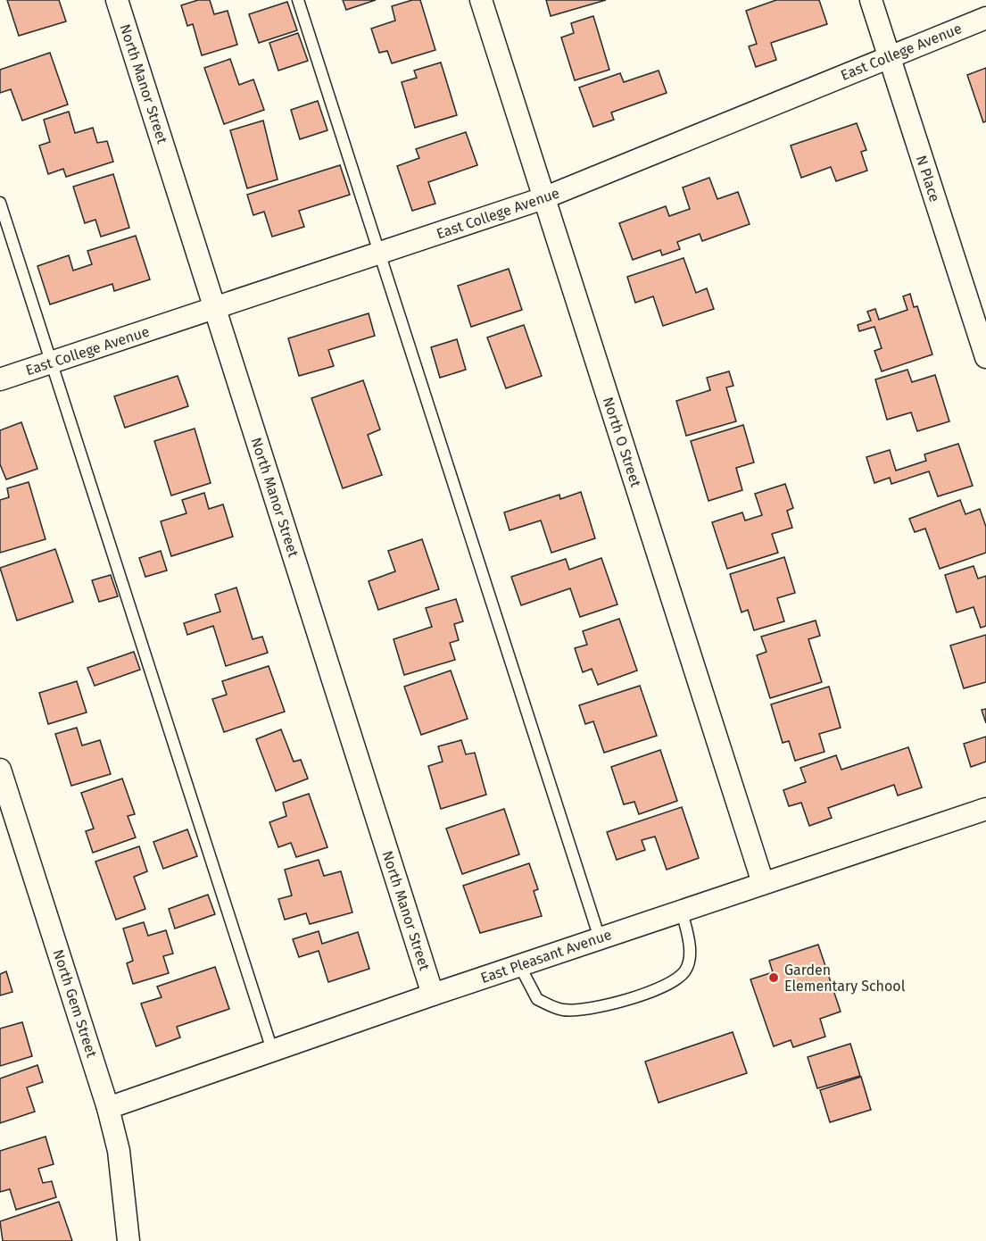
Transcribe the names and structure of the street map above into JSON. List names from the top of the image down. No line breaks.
{"streets":{"street":["East College Avenue","North Manor Street","N Place","North O Street","East Pleasant Avenue","North Gem Street"]},"crossings":[["East College Avenue","North Manor Street"],["East College Avenue","N Place"],["East College Avenue","North O Street"],["North Manor Street","East Pleasant Avenue"],["North O Street","East Pleasant Avenue"],["East Pleasant Avenue","North Gem Street"]],"places":["Garden Elementary School"]}
